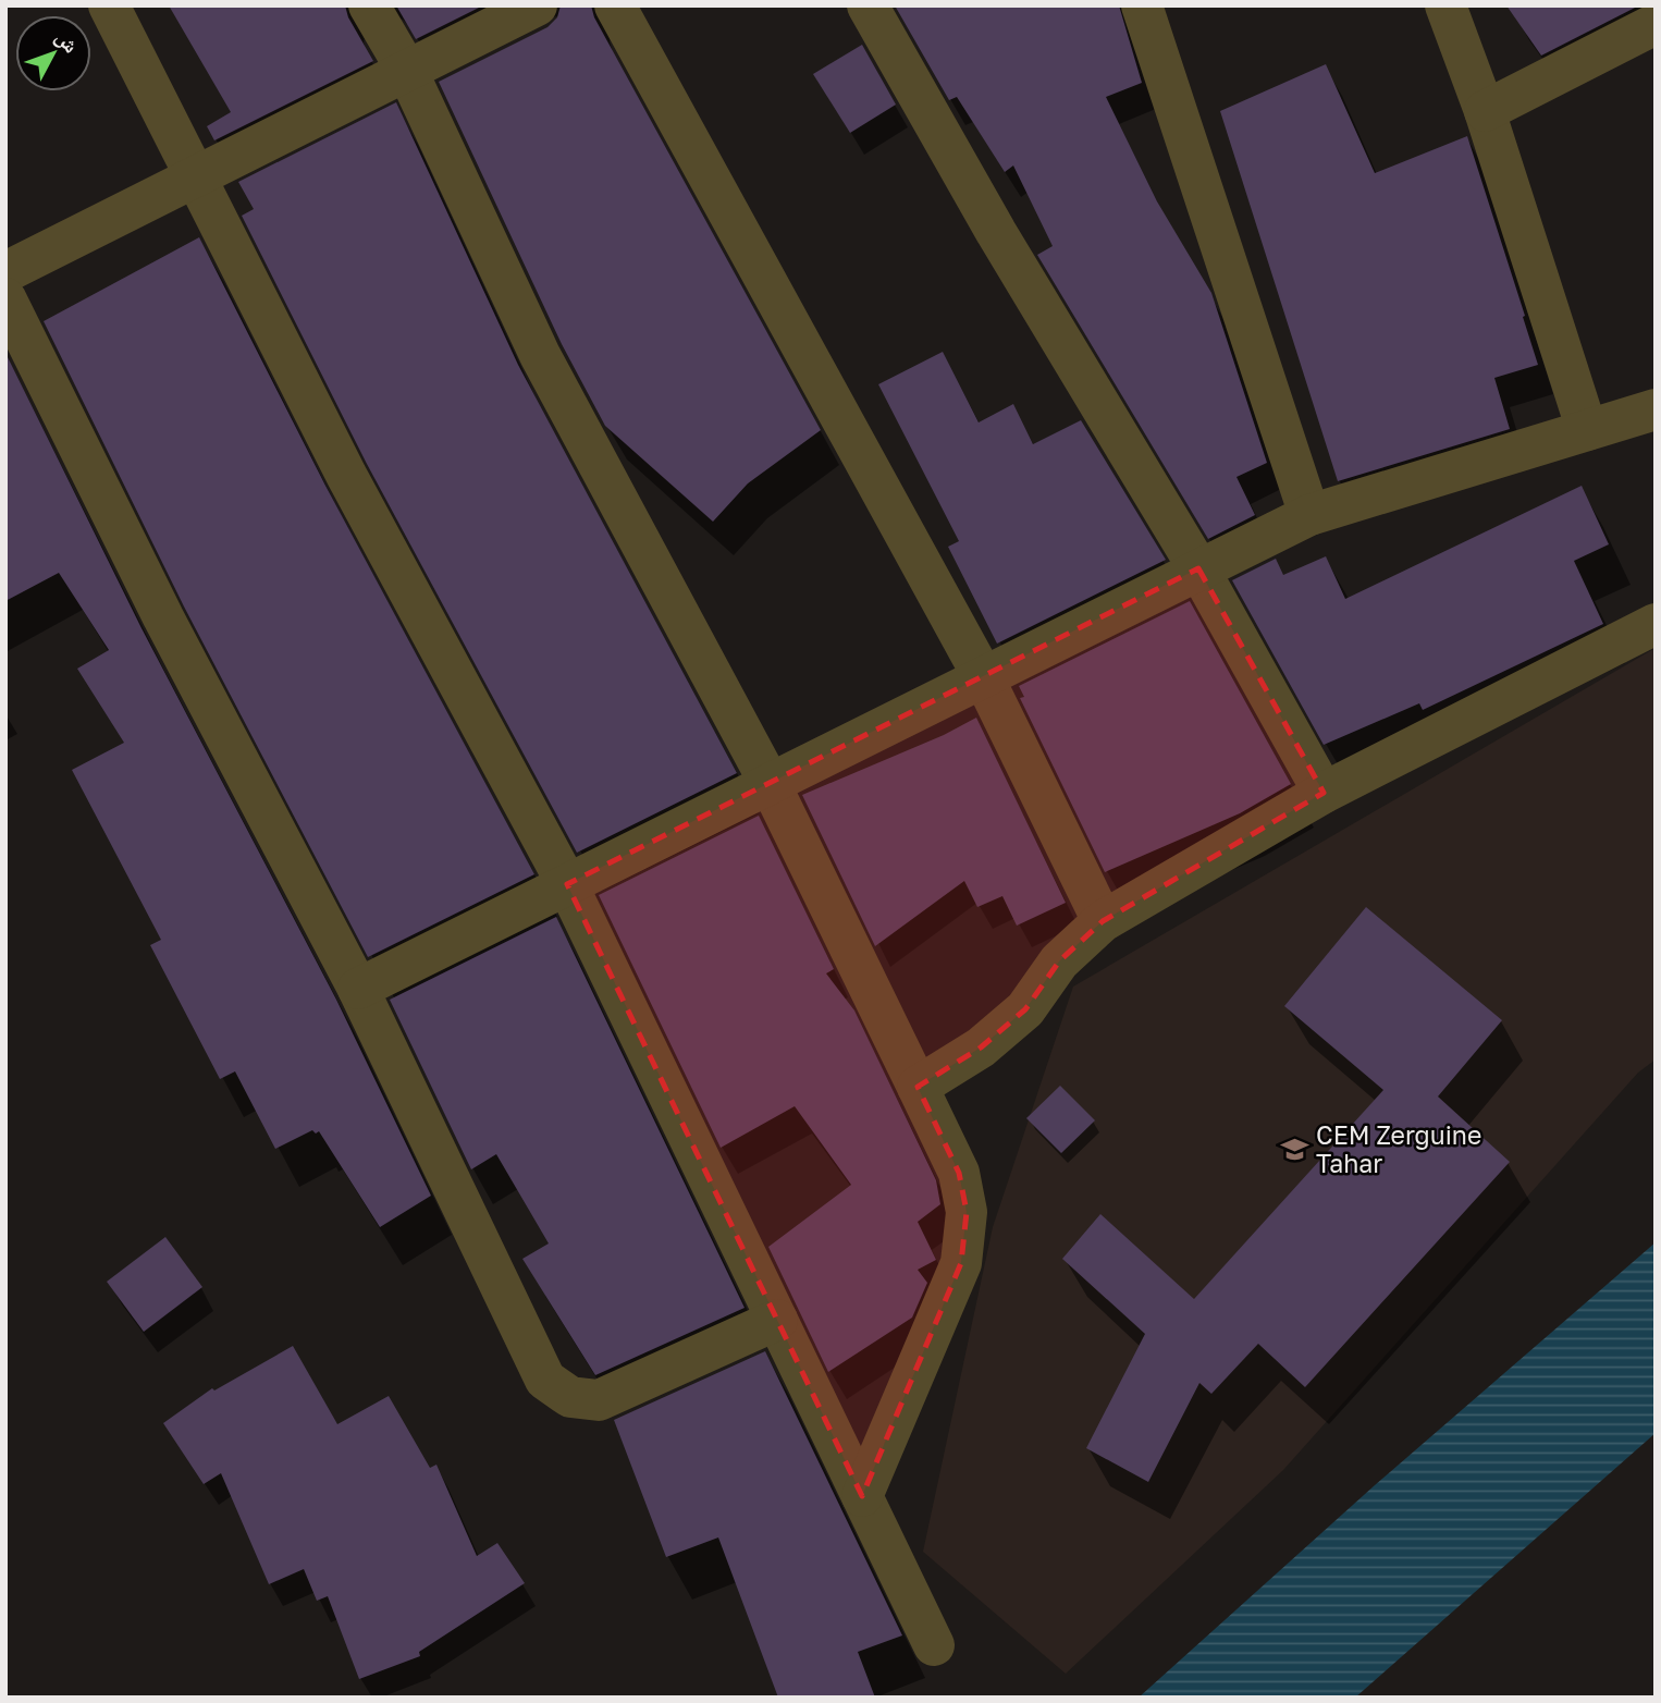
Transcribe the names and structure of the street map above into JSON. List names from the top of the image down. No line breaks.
{"places":{"school or university":["CEM Zerguine Tahar"]},"north":"top right"}
